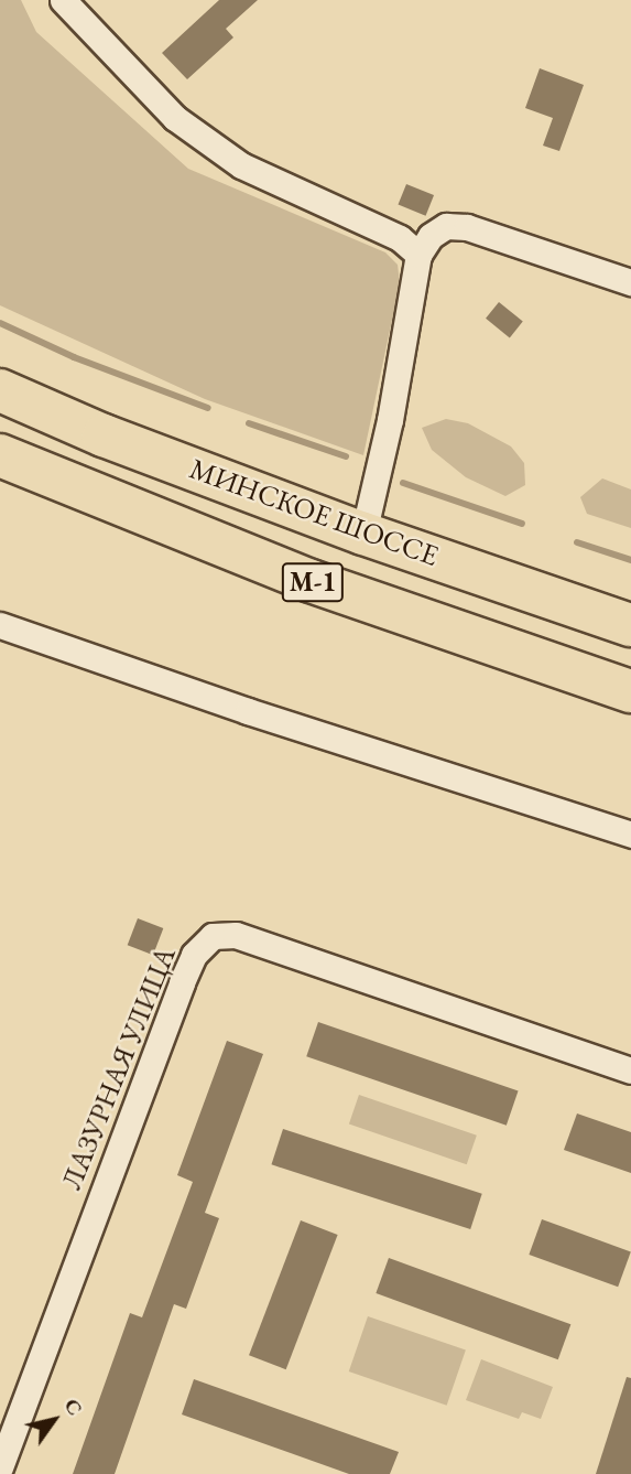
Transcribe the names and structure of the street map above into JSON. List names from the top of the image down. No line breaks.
{"streets":{"highway":["МИНСКОЕ ШОССЕ","М-1"],"street":["ЛАЗУРНАЯ УЛИЦА"]},"north":"top right"}
